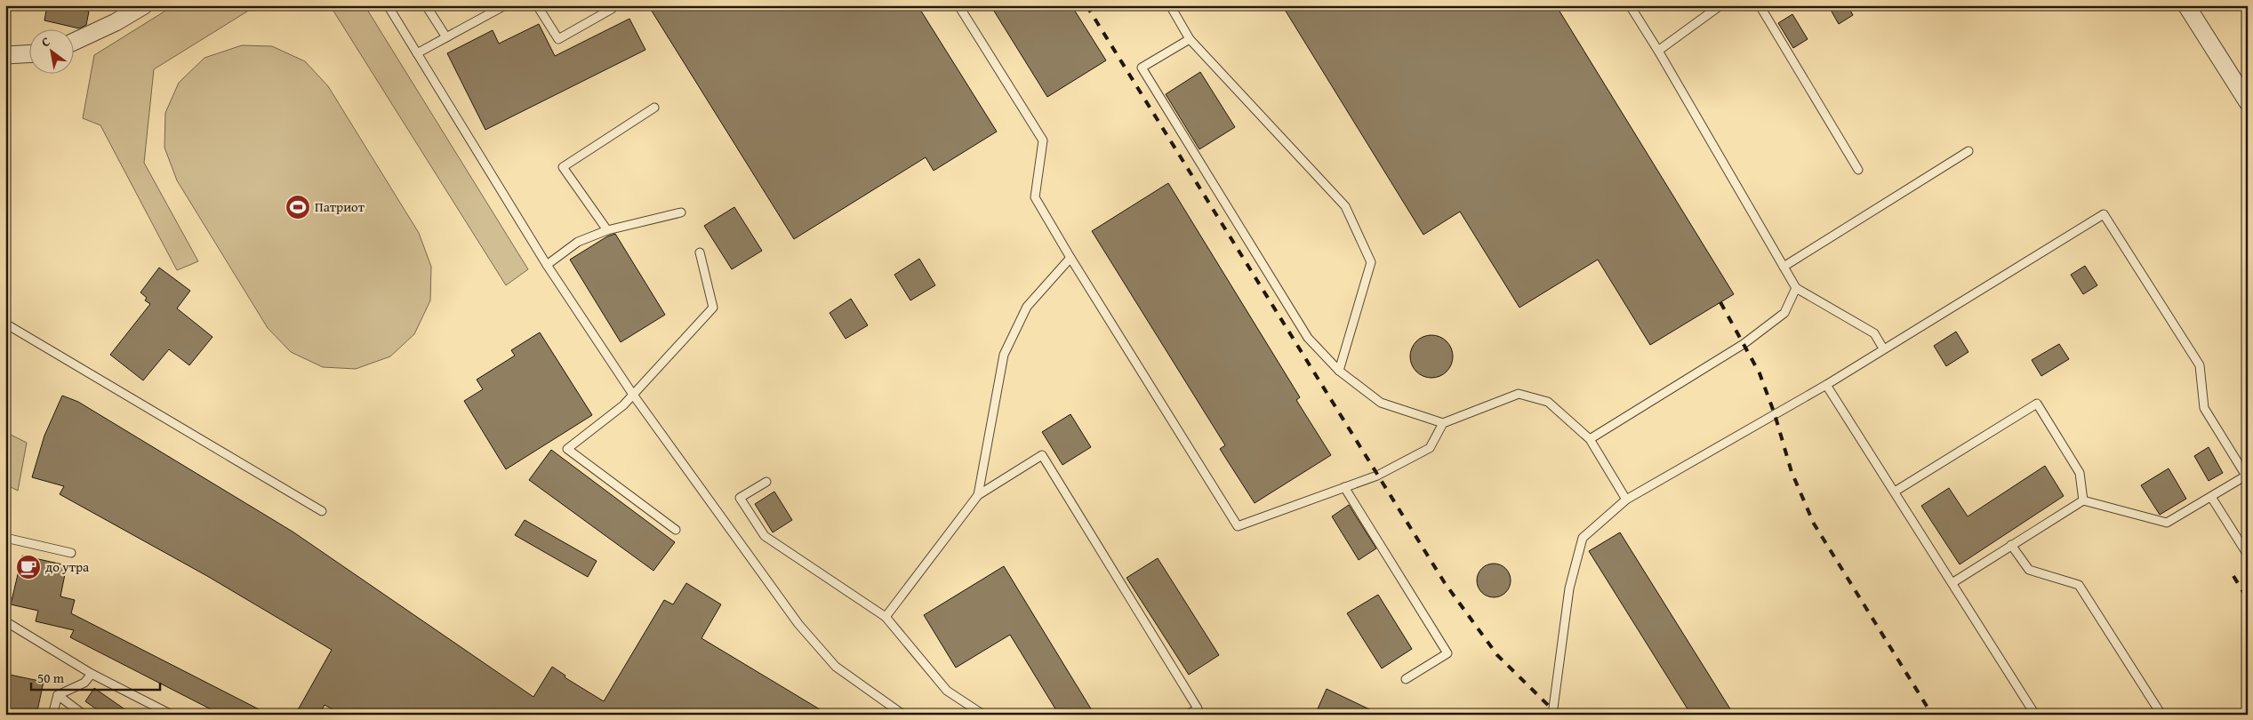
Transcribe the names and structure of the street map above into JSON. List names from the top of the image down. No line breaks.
{"places":{"sports":["Патриот"],"cafe":["до утра"]},"scale_bar":"50 m","north":"top left"}
